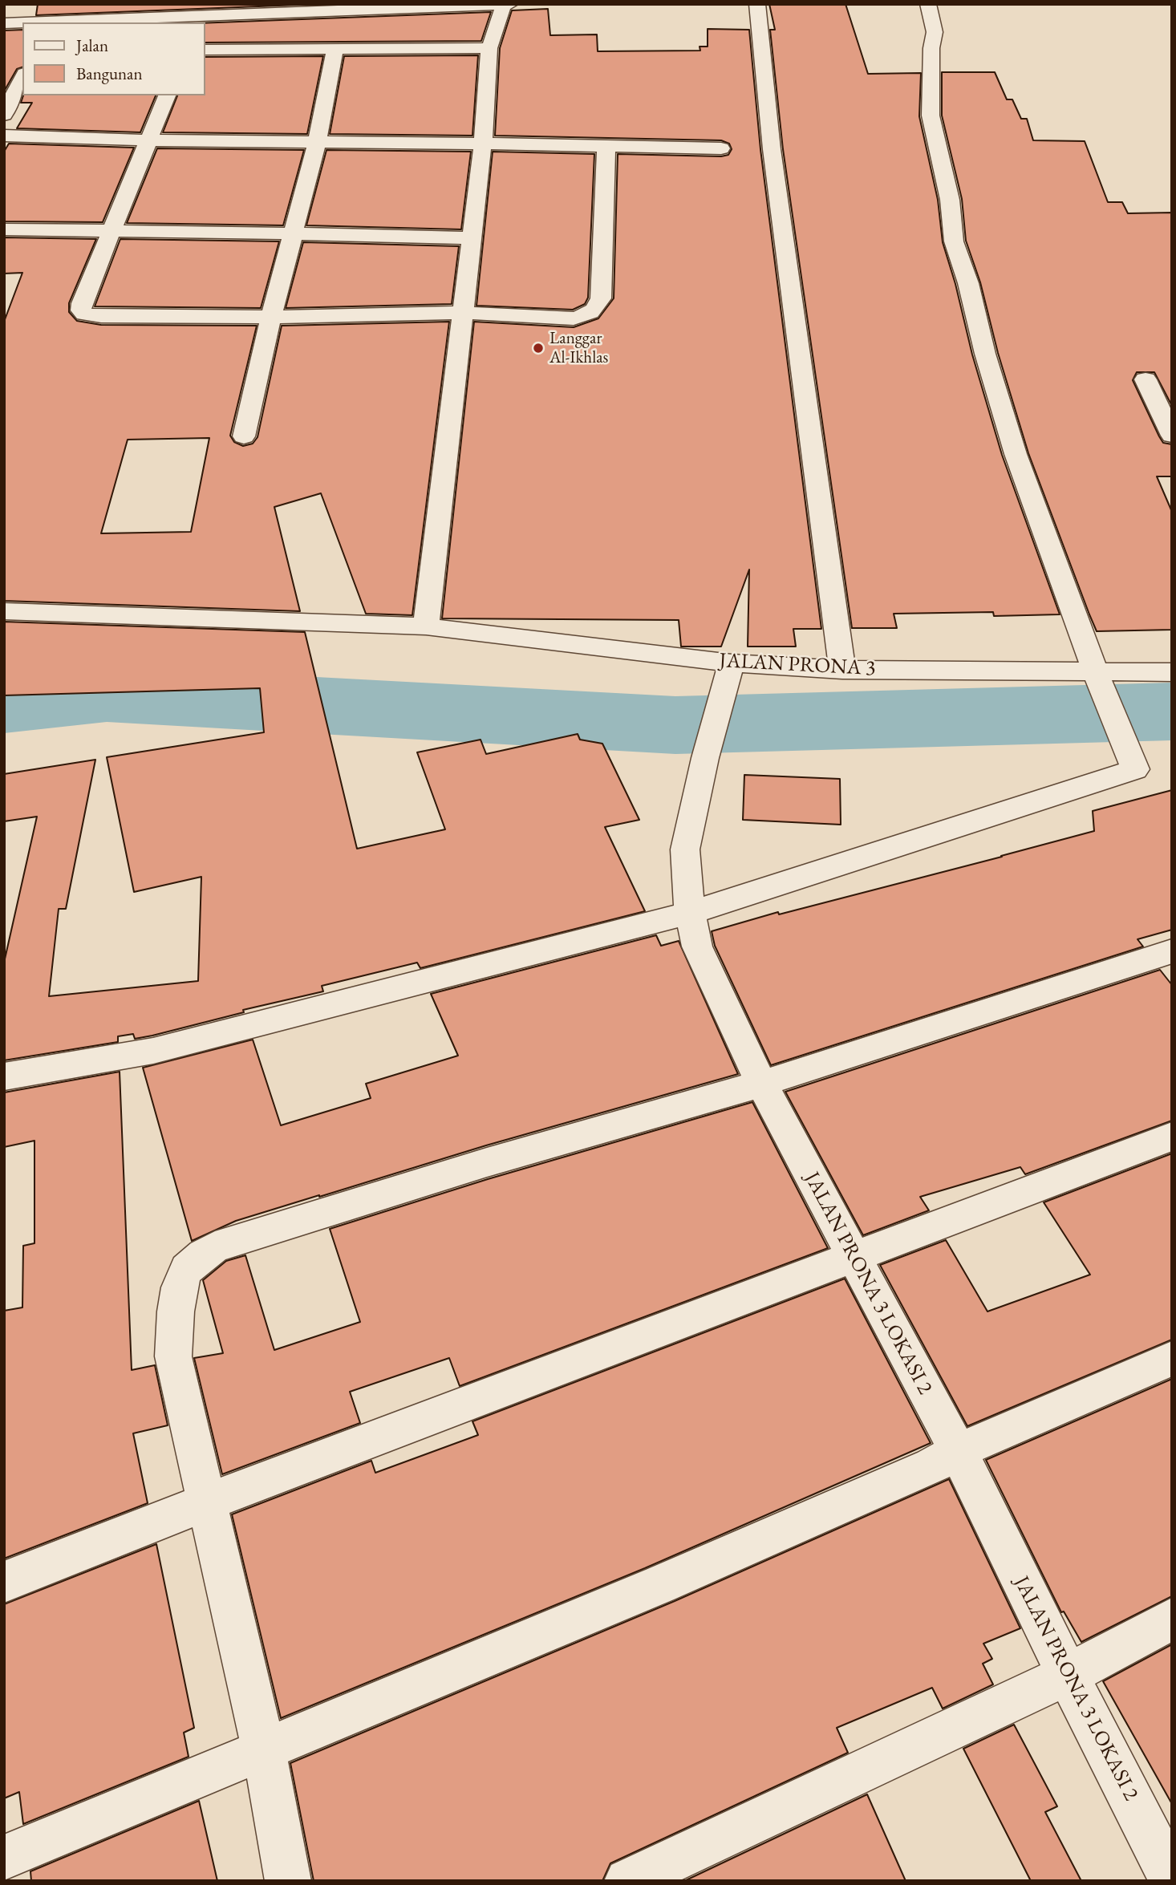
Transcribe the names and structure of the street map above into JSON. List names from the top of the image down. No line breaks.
{"streets":{"street":["JALAN PRONA 3","JALAN PRONA 3 LOKASI 2"]},"crossings":[["JALAN PRONA 3","JALAN PRONA 3 LOKASI 2"]],"places":["Langgar Al-Ikhlas"],"legend":["Jalan","Bangunan"]}
